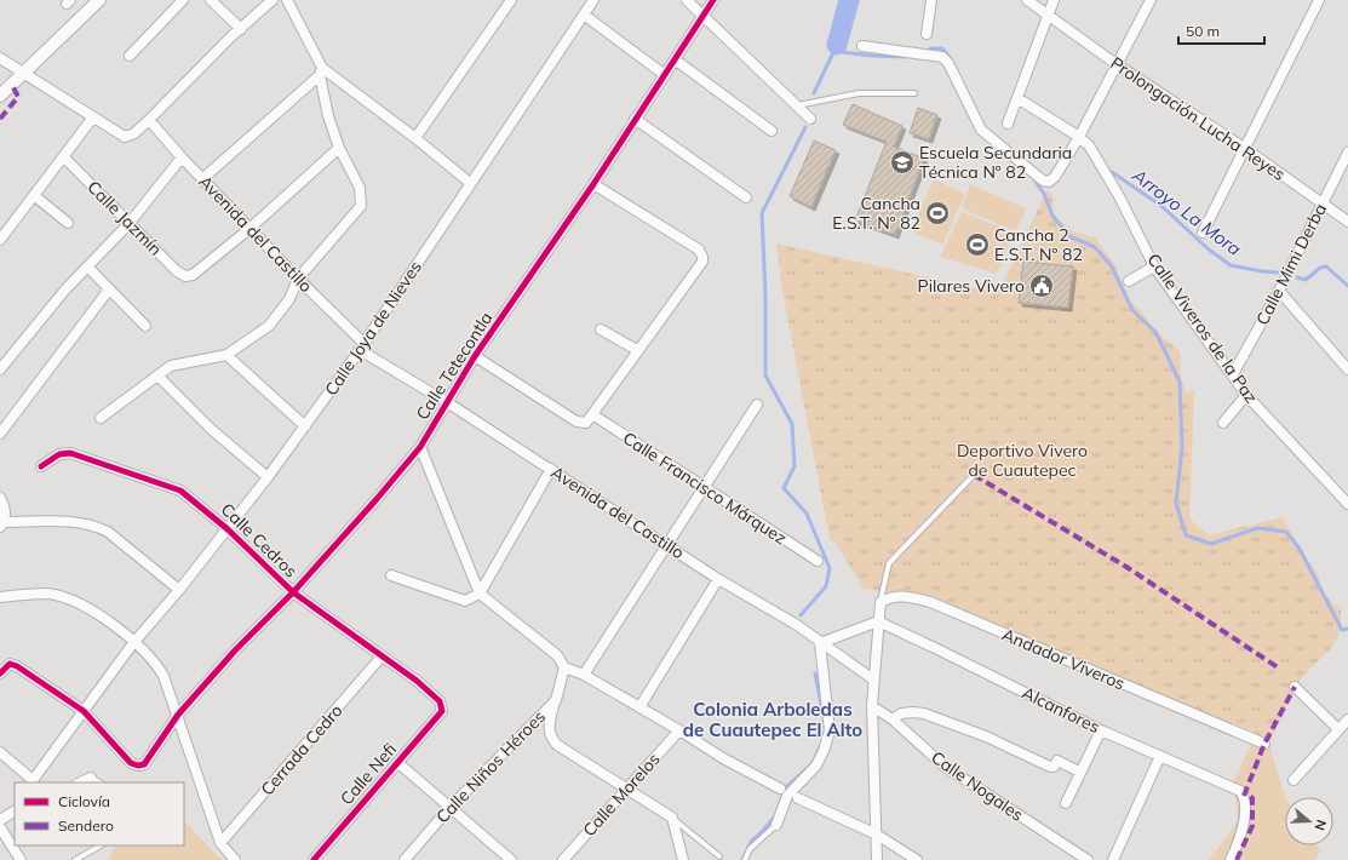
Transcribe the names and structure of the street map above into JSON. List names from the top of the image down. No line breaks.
{"streets":{"street":["Prolongación Lucha Reyes","Calle Jazmín","Avenida del Castillo","Calle Mimi Derba","Calle Joya de Nieves","Calle Viveros de la Paz","Calle Tetecontla","Calle Francisco Márquez","Calle Cedros","Andador Viveros","Alcanfores","Cerrada Cedro","Calle Niños Héroes","Calle Nefi","Calle Nogales","Calle Morelos"]},"crossings":[["Prolongación Lucha Reyes","Calle Mimi Derba"],["Calle Jazmín","Avenida del Castillo"],["Avenida del Castillo","Calle Joya de Nieves"],["Avenida del Castillo","Calle Tetecontla"],["Calle Mimi Derba","Calle Viveros de la Paz"],["Calle Joya de Nieves","Calle Tetecontla"],["Calle Joya de Nieves","Calle Cedros"],["Calle Tetecontla","Calle Cedros"],["Calle Cedros","Cerrada Cedro"],["Calle Cedros","Calle Nefi"]],"districts":["Colonia Arboledas de Cuautepec El Alto"],"water":["Arroyo La Mora"],"parks":["Deportivo Vivero de Cuautepec"],"places":{"school or university":["Escuela Secundaria Técnica Nº 82"],"sports":["Cancha E.S.T. Nº 82","Cancha 2 E.S.T. Nº 82"],"public building":["Pilares Vivero"]},"legend":["Ciclovía","Sendero"],"scale_bar":"50 m","north":"right"}
